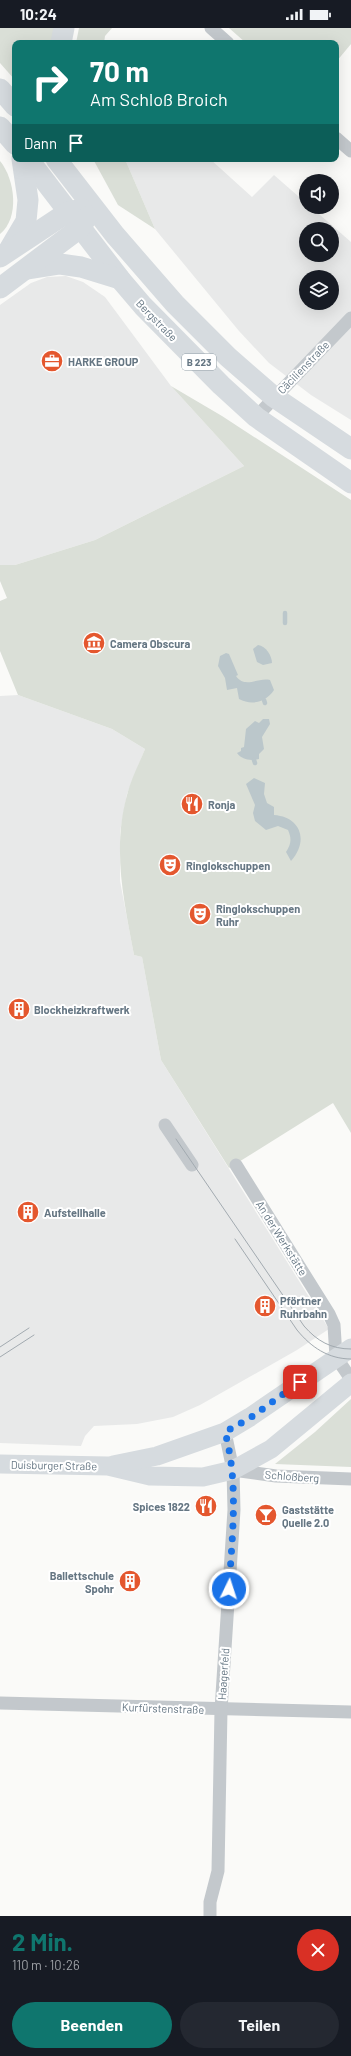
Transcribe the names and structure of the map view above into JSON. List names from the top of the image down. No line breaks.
{"streets":{"main road":["Bergstraße","B 223","Duisburger Straße"],"street":["Cäcilienstraße","An der Werkstätte","Schloßberg","Haagerfeld","Kurfürstenstraße"]},"crossings":[["Bergstraße","Cäcilienstraße"],["B 223","Cäcilienstraße"],["An der Werkstätte","Duisburger Straße"],["Duisburger Straße","Schloßberg"],["Duisburger Straße","Haagerfeld"],["Schloßberg","Haagerfeld"],["Haagerfeld","Kurfürstenstraße"]],"places":{"office":["HARKE GROUP"],"museum":["Camera Obscura"],"restaurant":["Ronja","Spices 1822"],"theatre":["Ringlokschuppen","Ringlokschuppen Ruhr"],"building":["Blockheizkraftwerk","Aufstellhalle","Pförtner Ruhrbahn","Ballettschule Spohr"],"bar":["Gaststätte Quelle 2.0"]},"page":{"status":"10:24","turn":["70 m","Am Schloß Broich"],"then":"Dann","heading":["2 Min.","110 m · 10:26"],"buttons":["Beenden","Teilen"]}}
